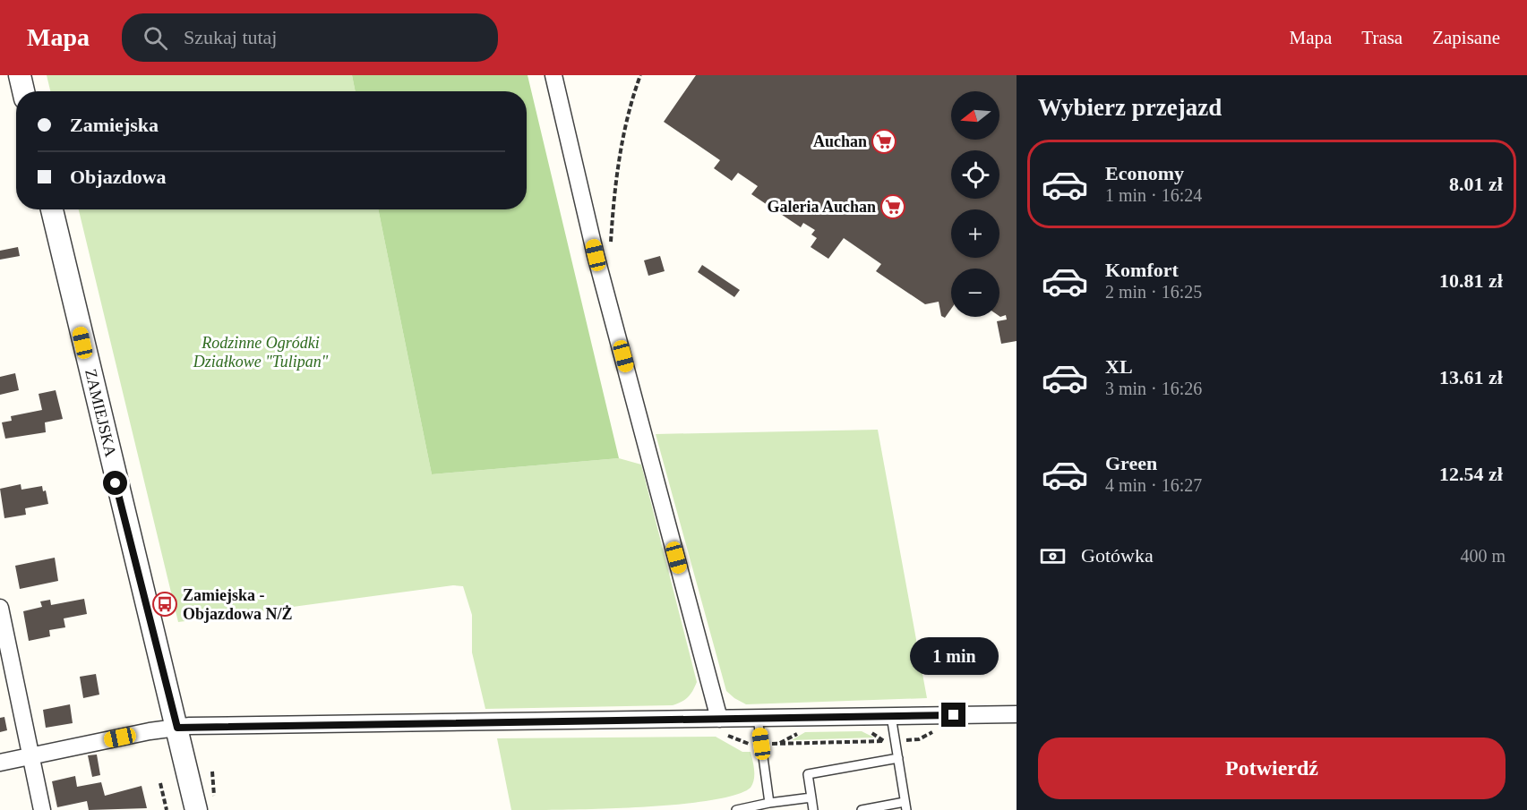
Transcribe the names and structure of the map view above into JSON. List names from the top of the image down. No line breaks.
{"streets":{"street":["ZAMIEJSKA"]},"parks":["Rodzinne Ogródki Działkowe \"Tulipan\""],"places":{"supermarket":["Auchan","Galeria Auchan"],"bus stop":["Zamiejska - Objazdowa N/Ż"]},"north":"left","page":{"header":"Mapa","search":"Szukaj tutaj","nav":["Mapa","Trasa","Zapisane"],"heading":"Wybierz przejazd","map_buttons":["+","−"],"banner":["Zamiejska","Objazdowa"],"list":[{"name":"Economy","note":"1 min · 16:24","value":"8.01 zł"},{"name":"Komfort","note":"2 min · 16:25","value":"10.81 zł"},{"name":"XL","note":"3 min · 16:26","value":"13.61 zł"},{"name":"Green","note":"4 min · 16:27","value":"12.54 zł"}],"pay":["Gotówka","400 m"],"bubble":"1 min","buttons":"Potwierdź"}}
